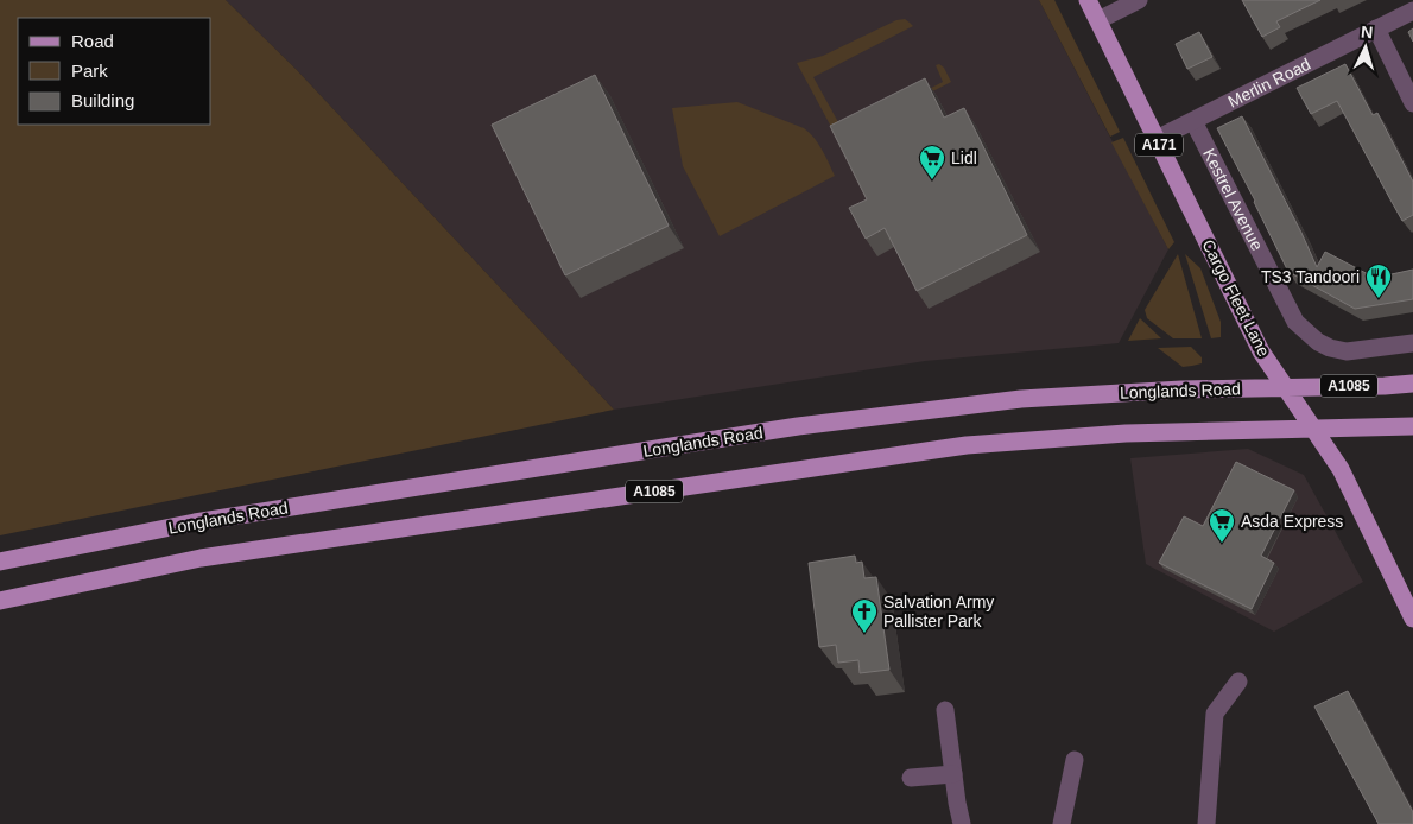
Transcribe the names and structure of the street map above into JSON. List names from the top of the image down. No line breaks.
{"streets":{"main road":["A171","Cargo Fleet Lane","A1085","Longlands Road"],"street":["Merlin Road","Kestrel Avenue"]},"crossings":[["Merlin Road","Kestrel Avenue"],["Merlin Road","Cargo Fleet Lane"],["Cargo Fleet Lane","A1085"],["Cargo Fleet Lane","Longlands Road"]],"places":{"supermarket":["Lidl","Asda Express"],"restaurant":["TS3 Tandoori"],"church":["Salvation Army Pallister Park"]},"legend":["Road","Park","Building"],"north":"top"}
